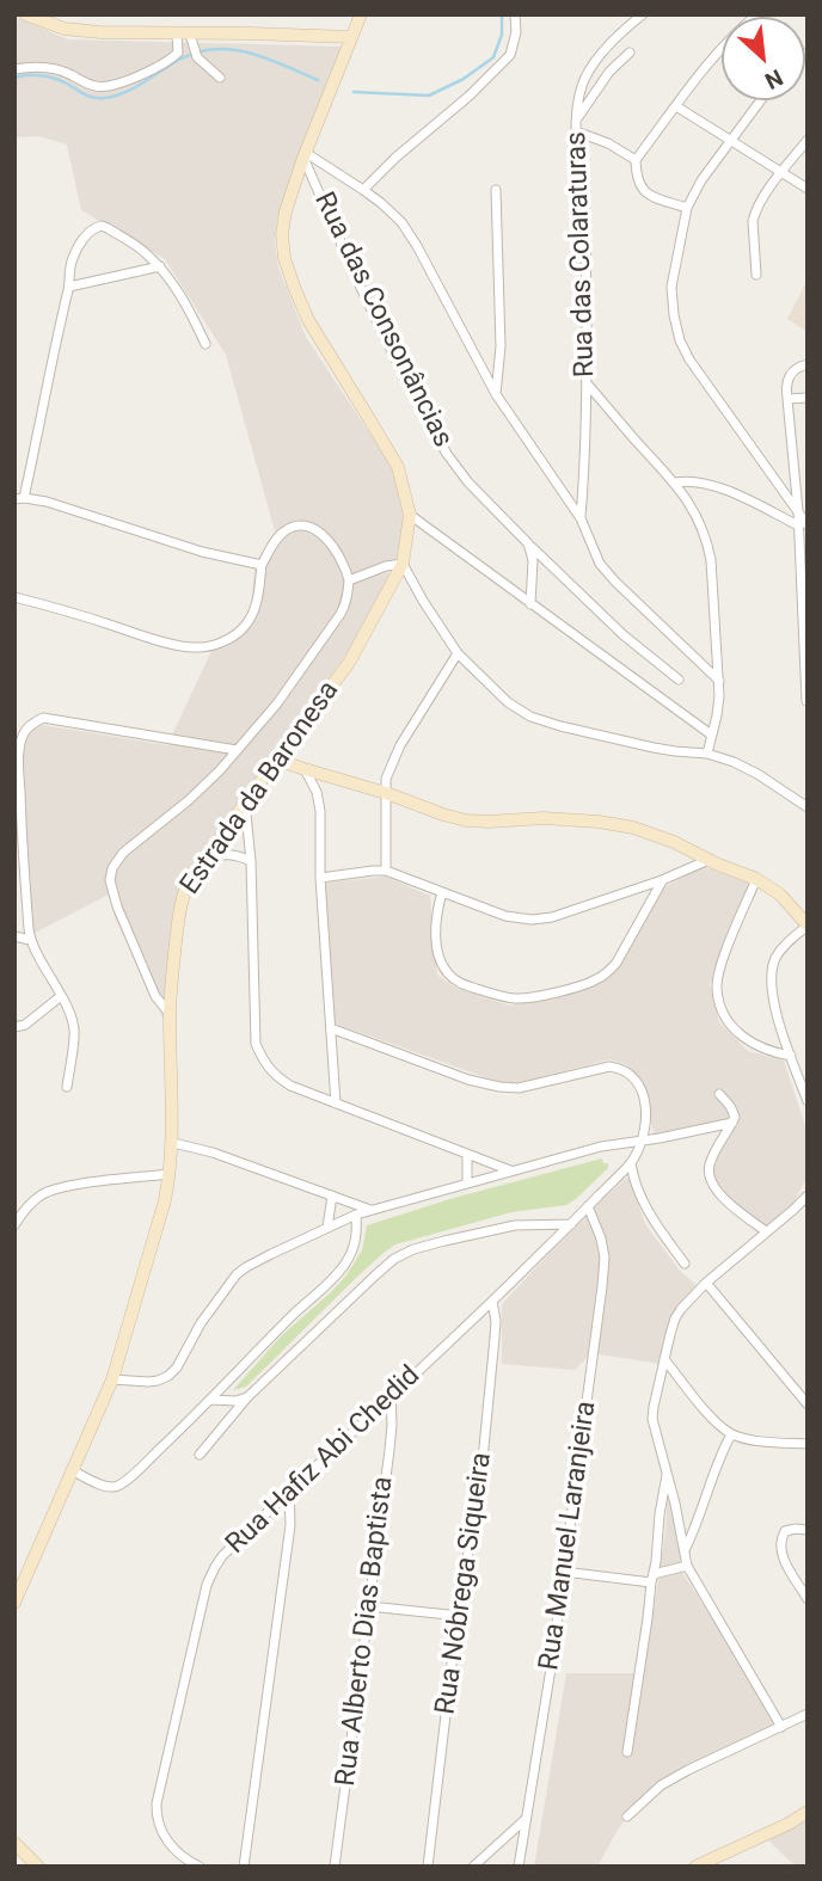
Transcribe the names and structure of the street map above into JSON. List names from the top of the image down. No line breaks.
{"streets":{"main road":["Estrada da Baronesa"],"street":["Rua das Colaraturas","Rua das Consonâncias","Rua Hafiz Abi Chedid","Rua Manuel Laranjeira","Rua Nóbrega Siqueira","Rua Alberto Dias Baptista"]},"crossings":[["Rua das Consonâncias","Estrada da Baronesa"],["Rua Hafiz Abi Chedid","Rua Manuel Laranjeira"],["Rua Hafiz Abi Chedid","Rua Nóbrega Siqueira"],["Rua Hafiz Abi Chedid","Rua Alberto Dias Baptista"]],"north":"bottom right"}
